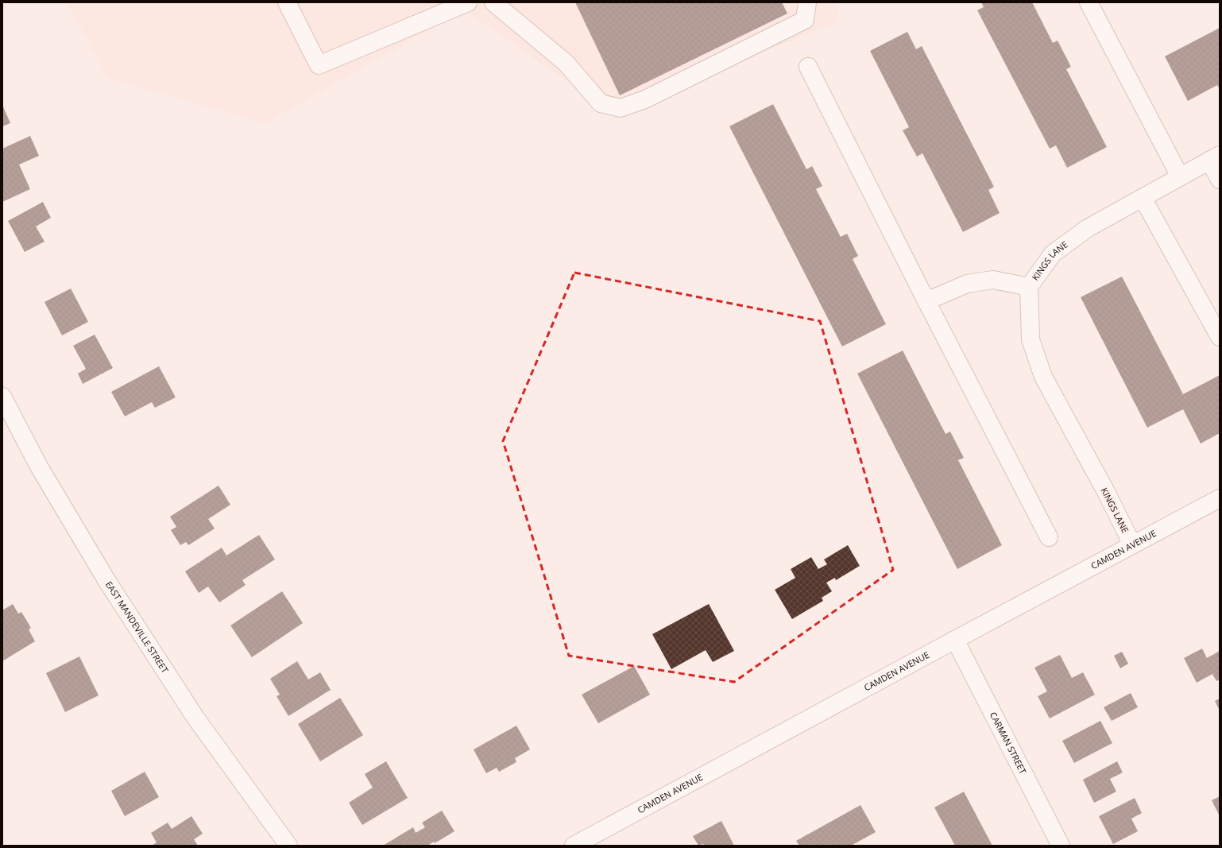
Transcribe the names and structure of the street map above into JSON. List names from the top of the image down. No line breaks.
{"streets":{"street":["KINGS LANE","CAMDEN AVENUE","EAST MANDEVILLE STREET","CARMAN STREET"]},"crossings":[["KINGS LANE","CAMDEN AVENUE"],["CAMDEN AVENUE","CARMAN STREET"]]}
